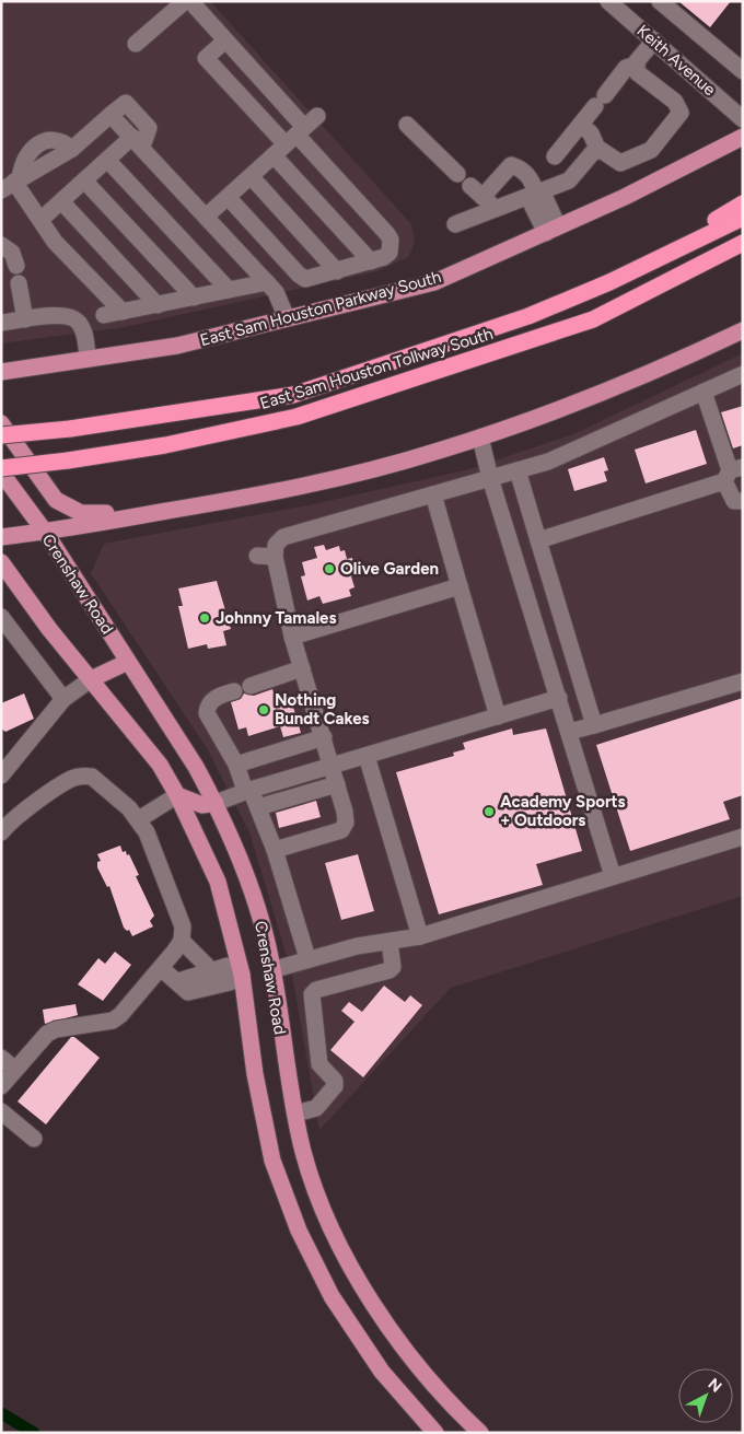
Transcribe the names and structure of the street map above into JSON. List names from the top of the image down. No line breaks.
{"streets":{"highway":["East Sam Houston Tollway South"],"main road":["East Sam Houston Parkway South","Crenshaw Road"],"street":["Keith Avenue"]},"places":["Olive Garden","Johnny Tamales","Nothing Bundt Cakes","Academy Sports + Outdoors"],"north":"top right"}
